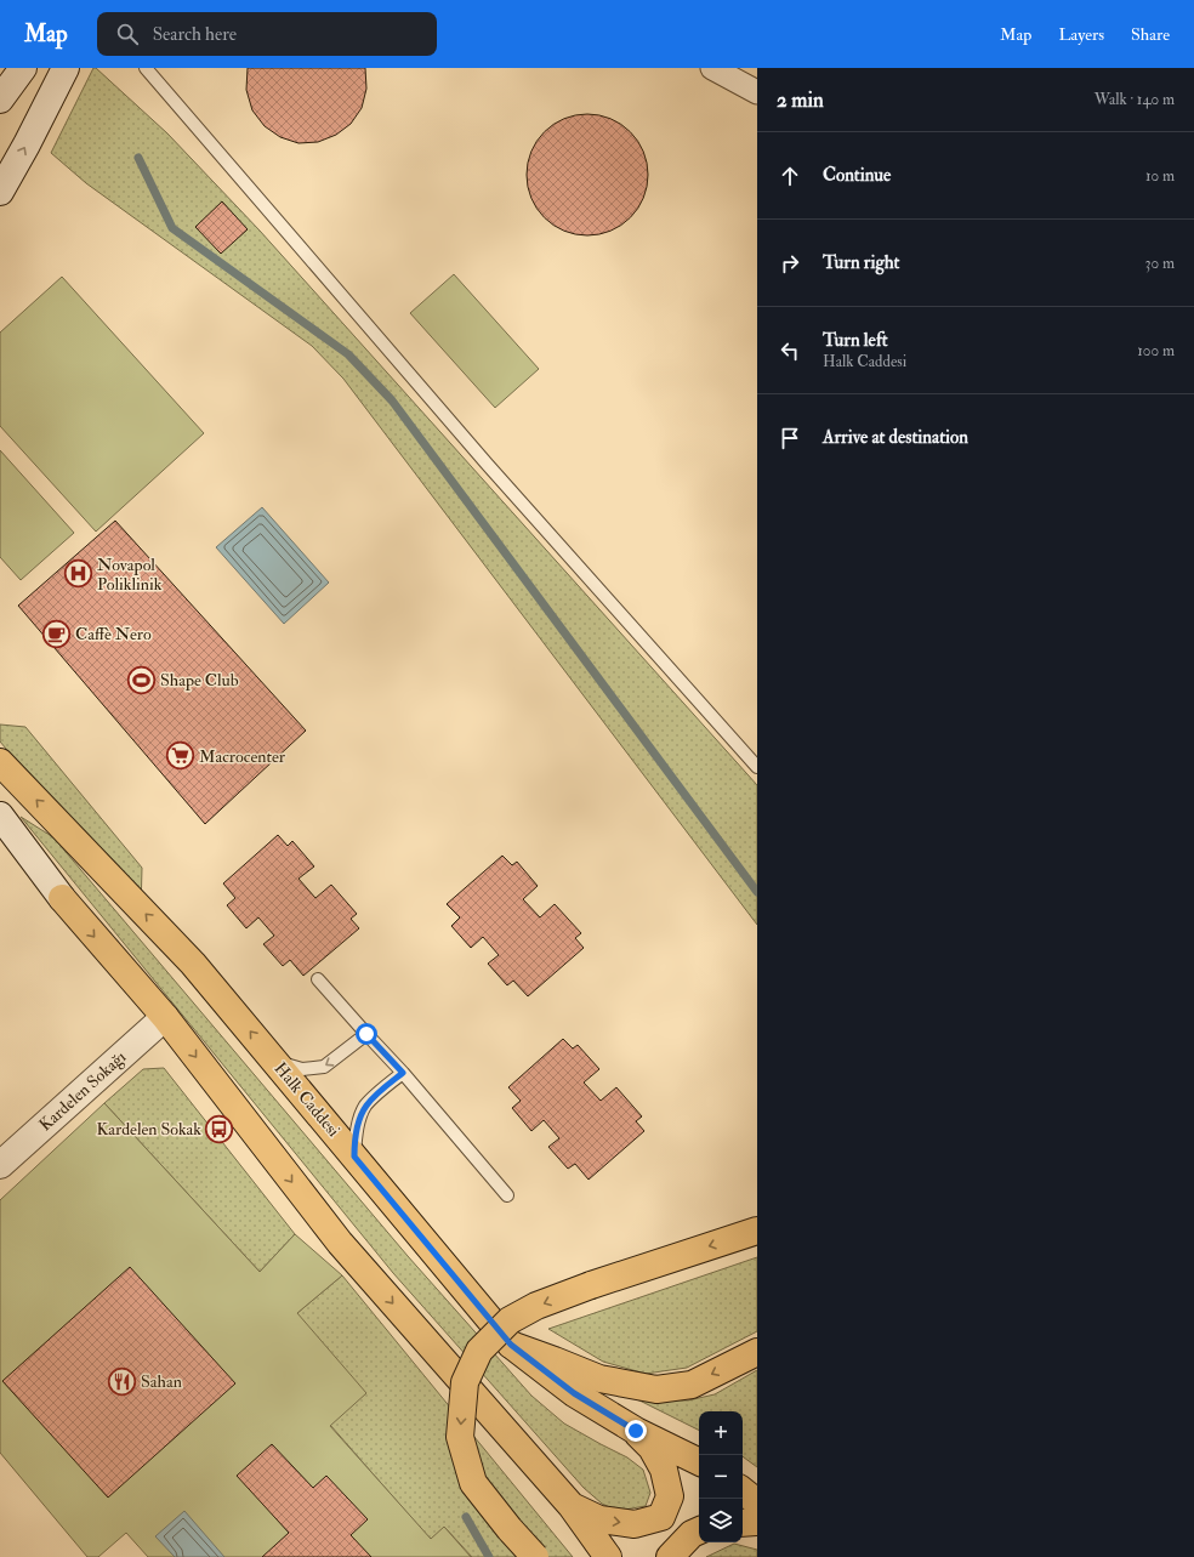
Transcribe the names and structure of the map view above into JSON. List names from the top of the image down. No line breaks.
{"streets":{"main road":["Kardelen Sokağı","Halk Caddesi"]},"places":{"hospital":["Novapol Poliklinik"],"cafe":["Caffè Nero"],"sports":["Shape Club"],"supermarket":["Macrocenter"],"bus stop":["Kardelen Sokak"],"restaurant":["Sahan"]},"page":{"header":"Map","search":"Search here","nav":["Map","Layers","Share"],"heading":["2 min","Walk · 140 m"],"list":[["Continue","10 m"],["Turn right","30 m"],["Turn left","Halk Caddesi","100 m"],"Arrive at destination"],"map_buttons":["+","−"]}}
